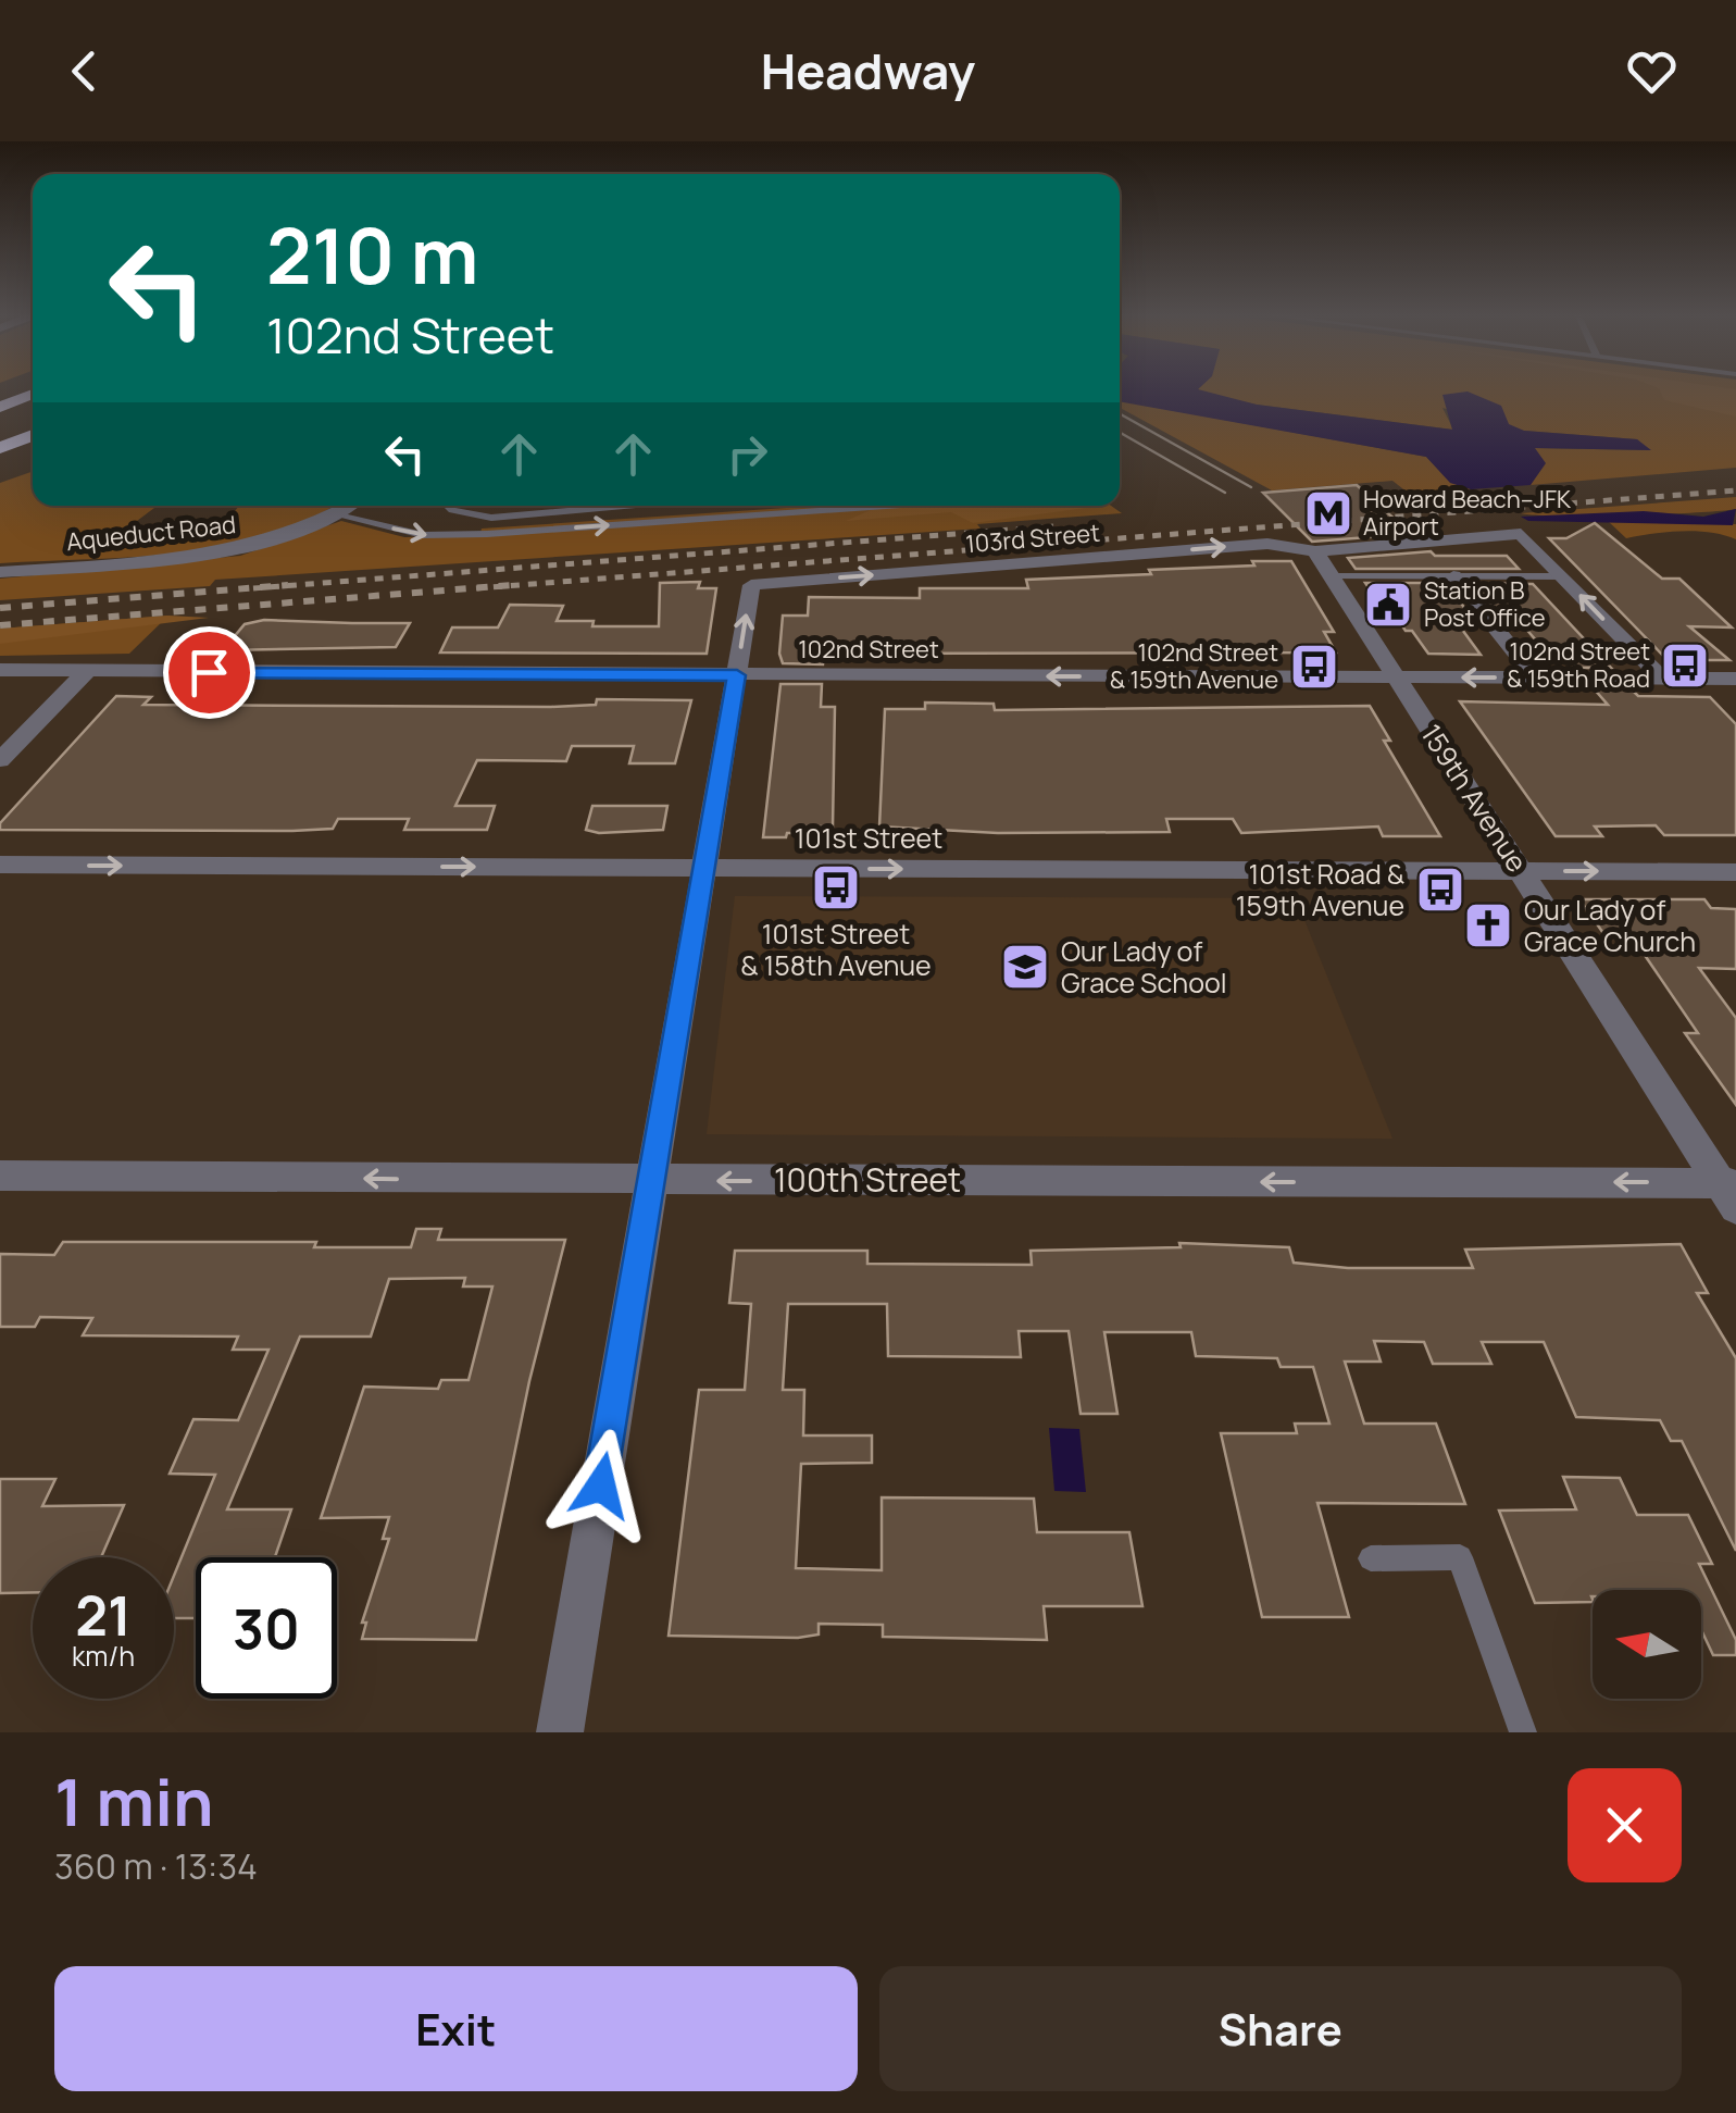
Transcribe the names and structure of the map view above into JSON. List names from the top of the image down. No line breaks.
{"streets":{"street":["Aqueduct Road","103rd Street","102nd Street","159th Avenue","101st Street","100th Street"]},"crossings":[["103rd Street","102nd Street"],["103rd Street","159th Avenue"],["102nd Street","159th Avenue"],["159th Avenue","101st Street"],["159th Avenue","100th Street"]],"one_way":["103rd Street","102nd Street","101st Street","100th Street"],"places":{"metro station":["Howard Beach–JFK Airport"],"public building":["Station B Post Office"],"bus stop":["102nd Street & 159th Road","102nd Street & 159th Avenue","101st Street & 158th Avenue","101st Road & 159th Avenue"],"church":["Our Lady of Grace Church"],"school or university":["Our Lady of Grace School"]},"north":"left","page":{"header":"Headway","turn":["210 m","102nd Street"],"speed":"21 km/h","limit":"30","heading":["1 min","360 m · 13:34"],"buttons":["Exit","Share"]}}
